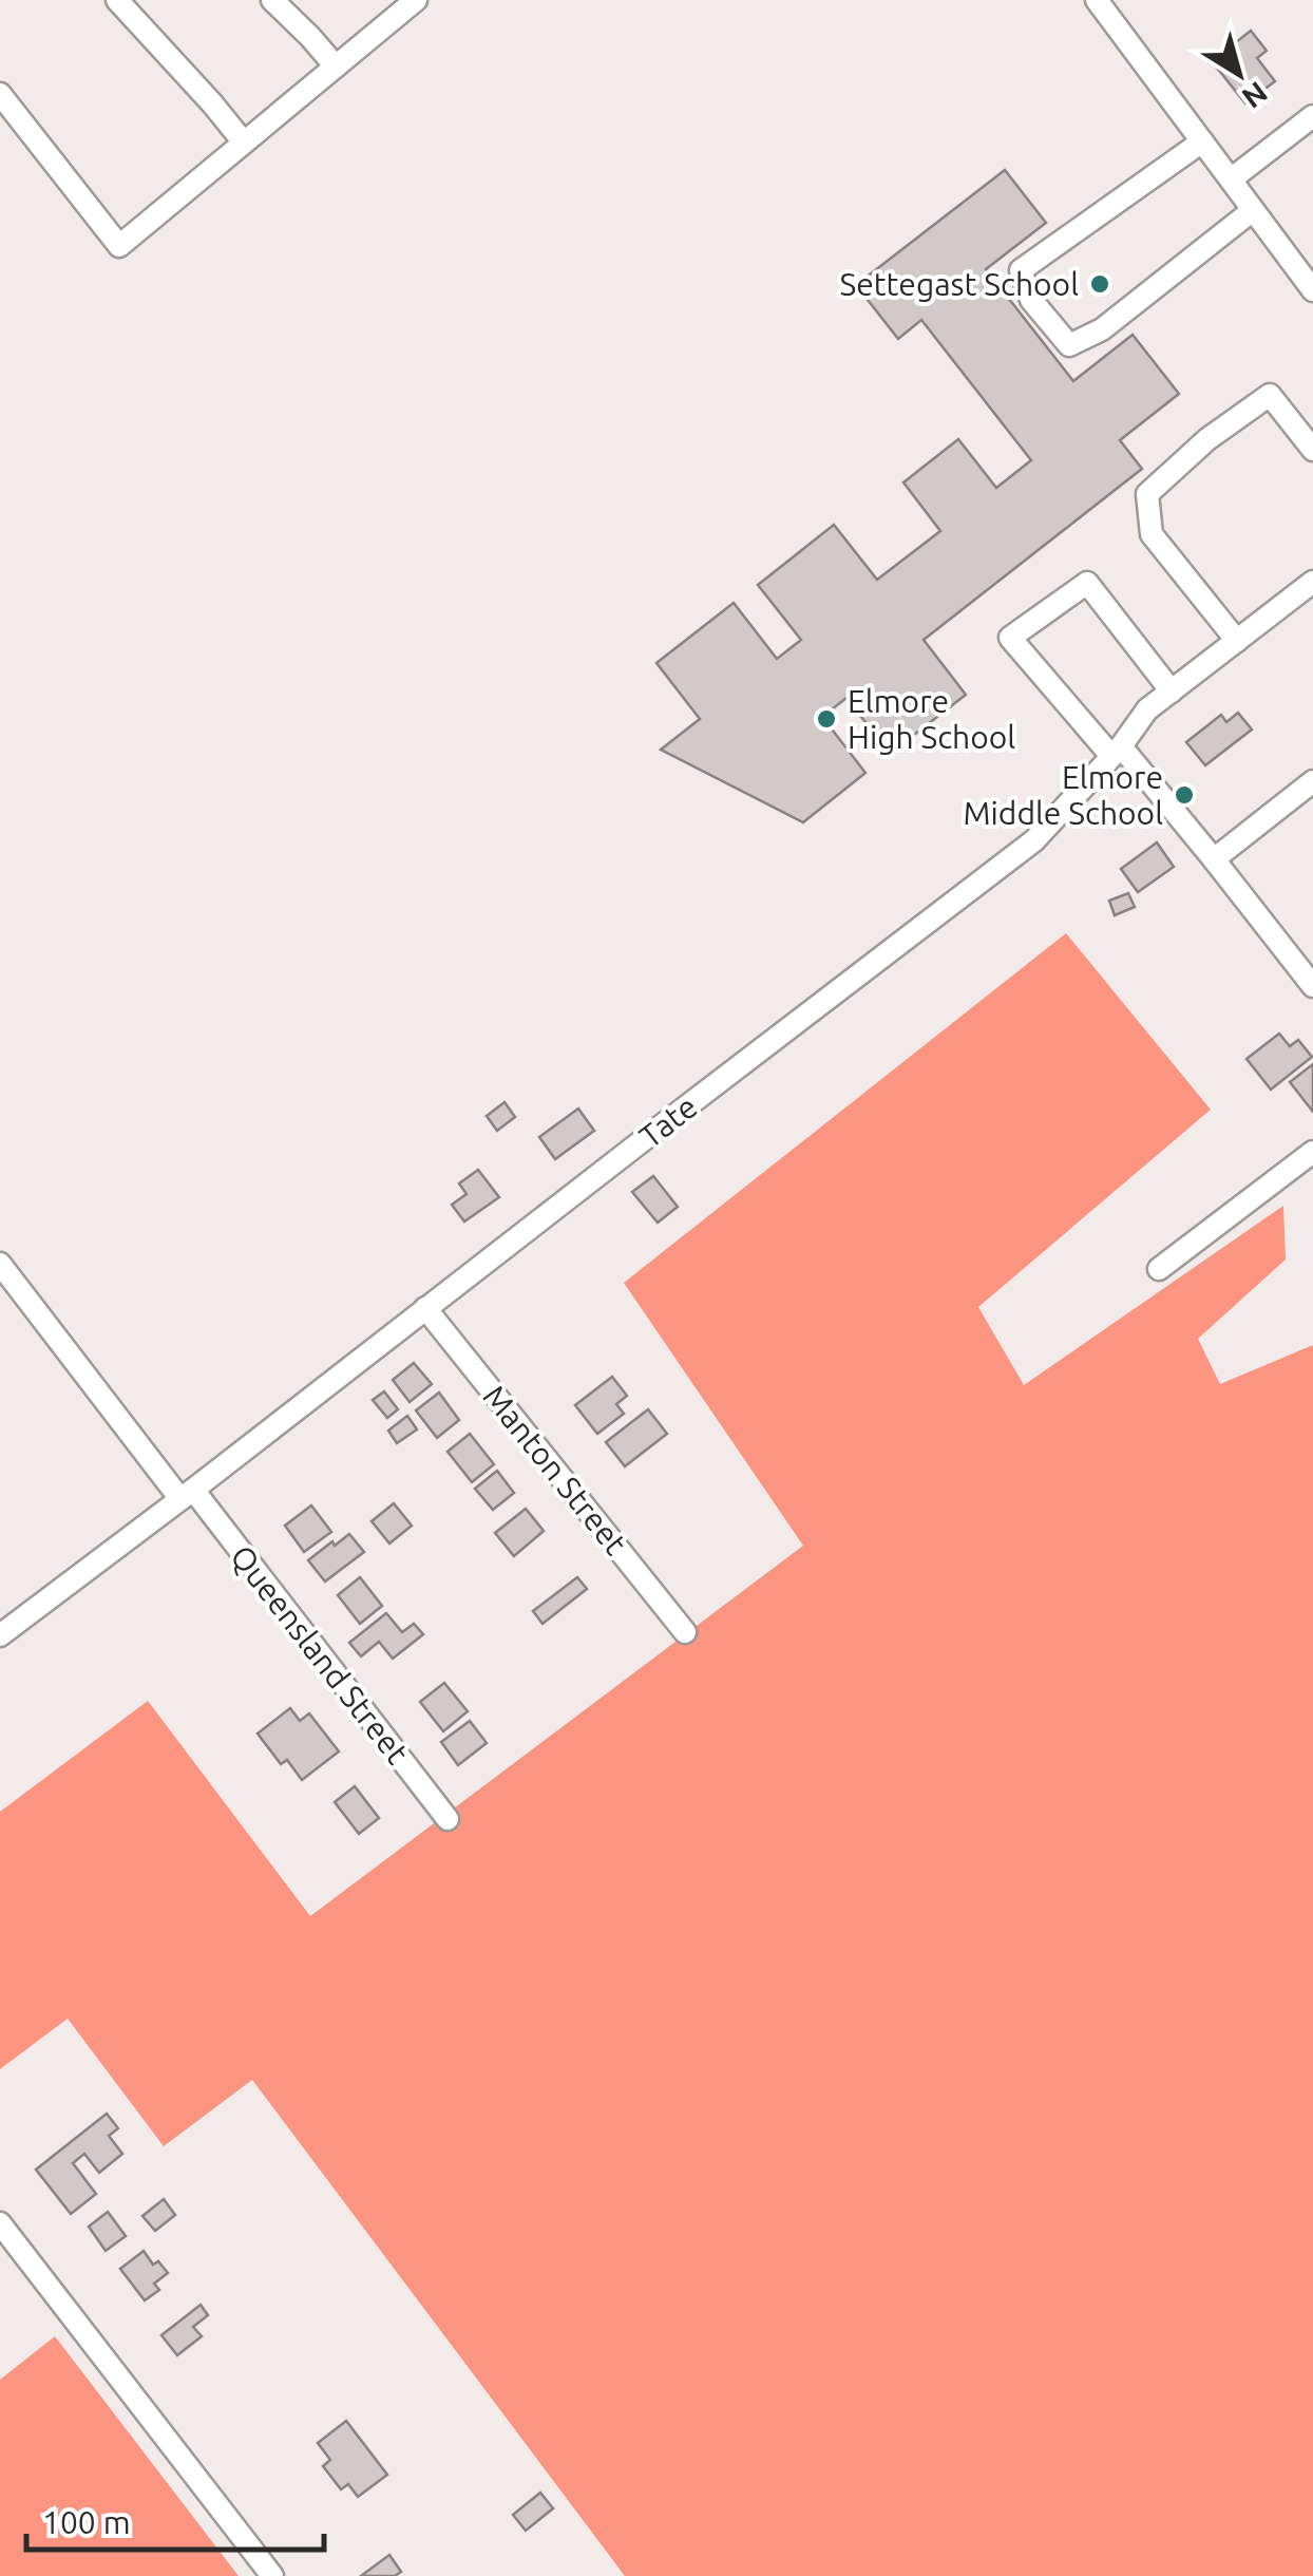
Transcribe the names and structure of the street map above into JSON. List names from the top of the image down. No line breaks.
{"streets":{"street":["Tate","Manton Street","Queensland Street"]},"crossings":[["Tate","Manton Street"],["Tate","Queensland Street"]],"places":["Settegast School","Elmore High School","Elmore Middle School"],"scale_bar":"100 m","north":"bottom right"}
